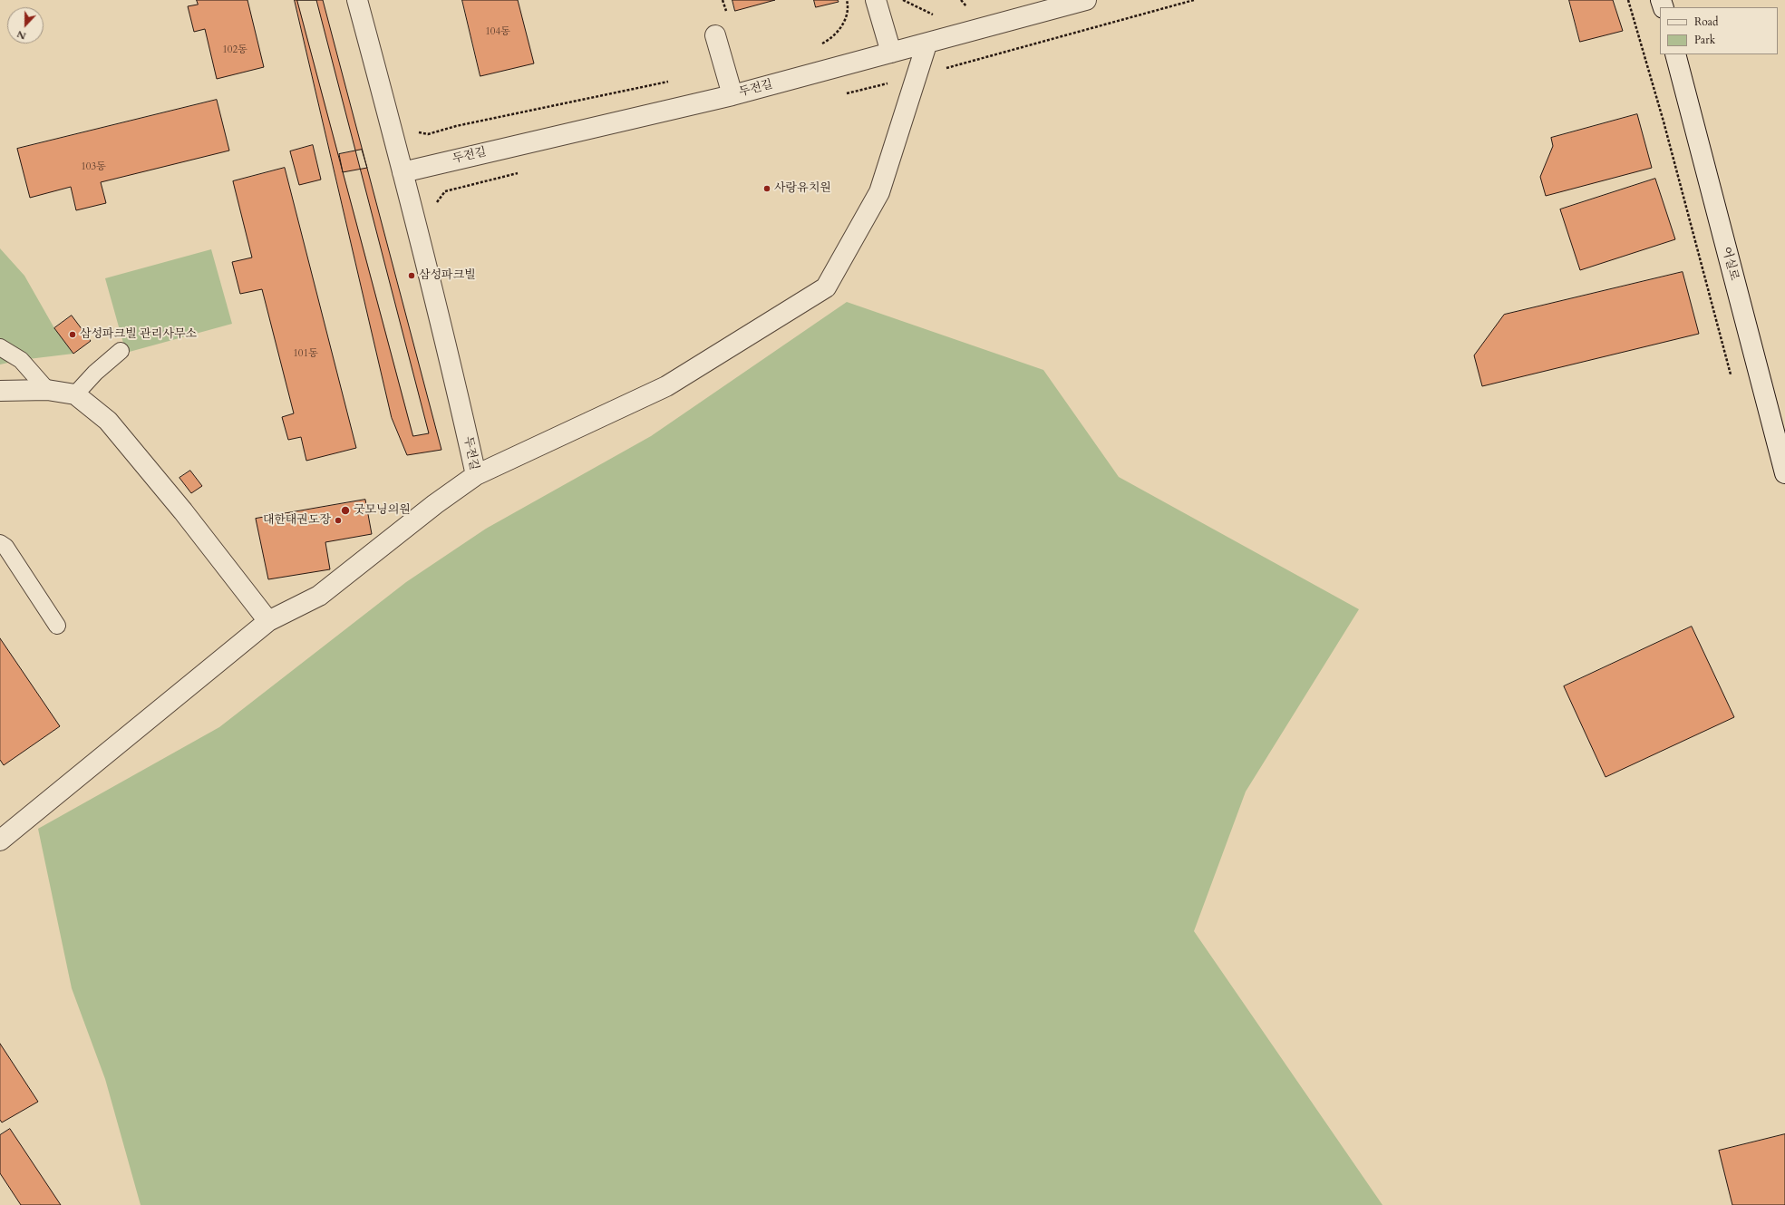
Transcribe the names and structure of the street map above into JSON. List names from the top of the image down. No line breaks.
{"streets":{"street":["두전길","어실로"]},"places":["사랑유치원","삼성파크빌","삼성파크빌 관리사무소","굿모닝의원","대한태권도장"],"house_numbers":["104동","102동","103동","101동"],"legend":["Road","Park"],"north":"bottom"}
